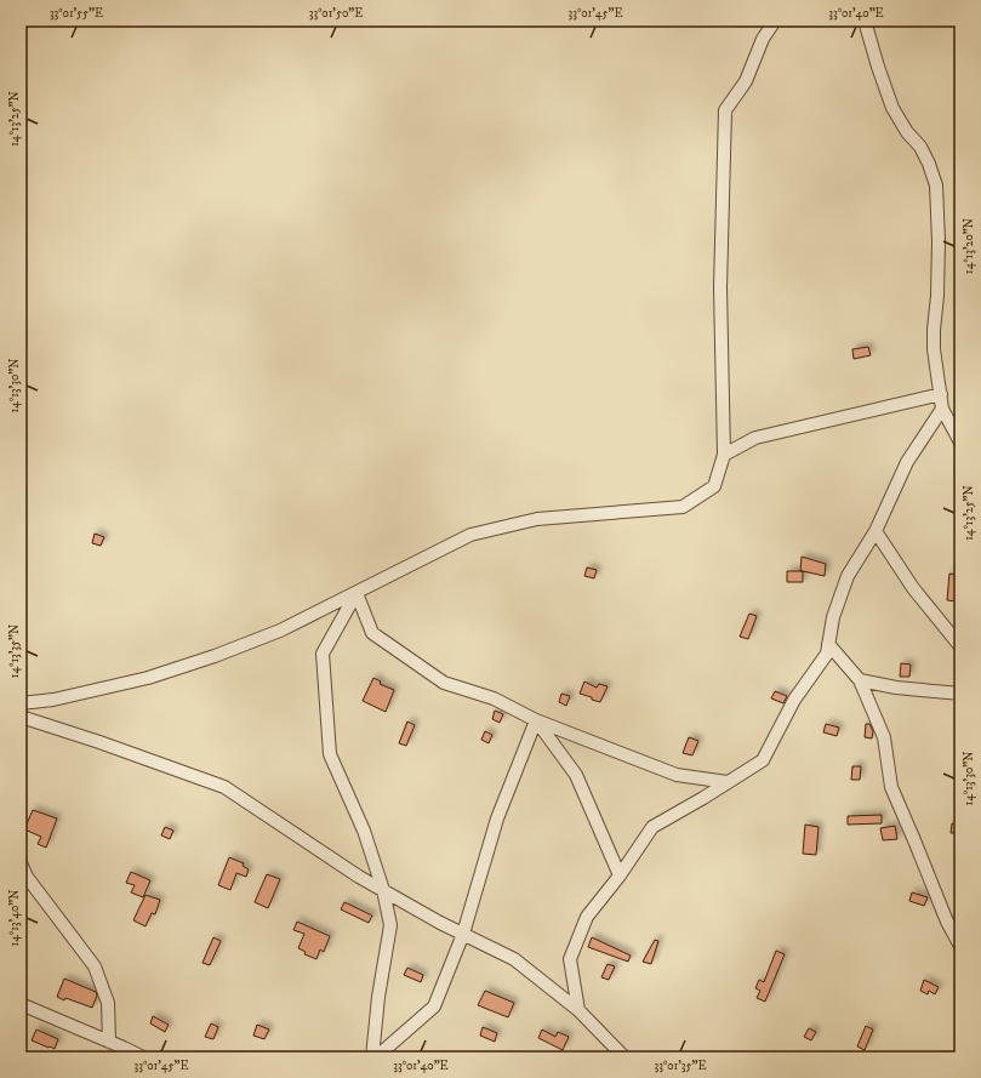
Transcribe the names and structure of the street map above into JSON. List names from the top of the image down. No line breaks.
{"coordinates":["33°01'55\"E","33°01'50\"E","33°01'45\"E","33°01'40\"E","14°13'25\"N","14°13'20\"N","14°13'30\"N","14°13'35\"N","14°13'40\"N","33°01'35\"E"]}
